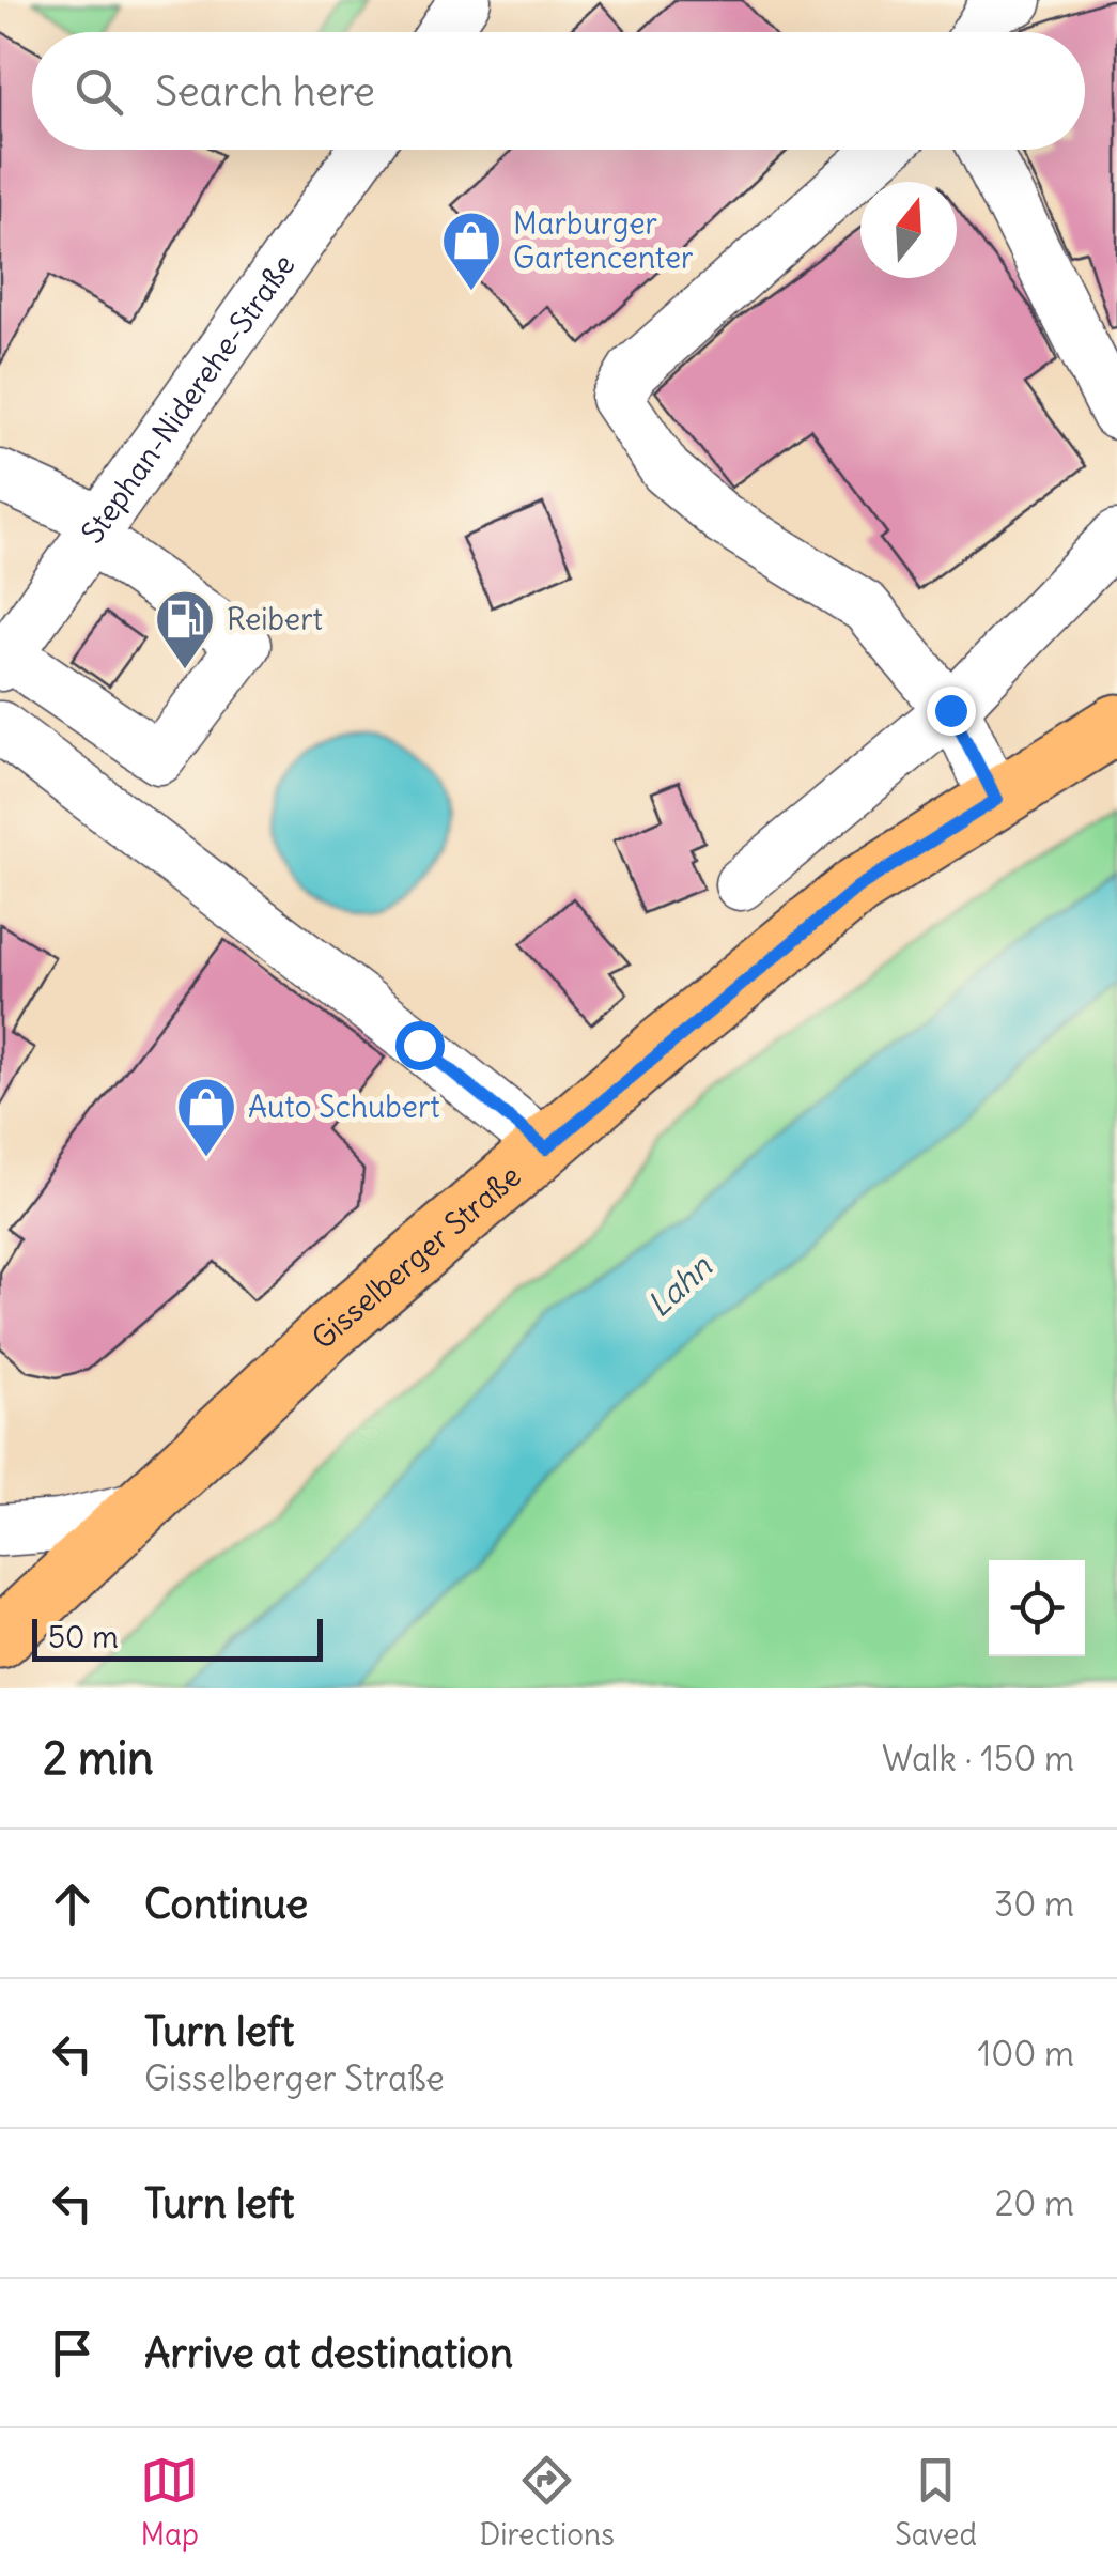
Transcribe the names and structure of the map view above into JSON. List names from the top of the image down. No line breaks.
{"streets":{"main road":["Gisselberger Straße"],"street":["Stephan-Niderehe-Straße"]},"water":["Lahn"],"places":{"shop":["Marburger Gartencenter","Auto Schubert"],"fuel station":["Reibert"]},"scale_bar":"50 m","north":"top","page":{"search":"Search here","scale":"50 m","heading":["2 min","Walk · 150 m"],"list":[["Continue","30 m"],["Turn left","Gisselberger Straße","100 m"],["Turn left","20 m"],"Arrive at destination"],"nav":["Map","Directions","Saved"]}}
